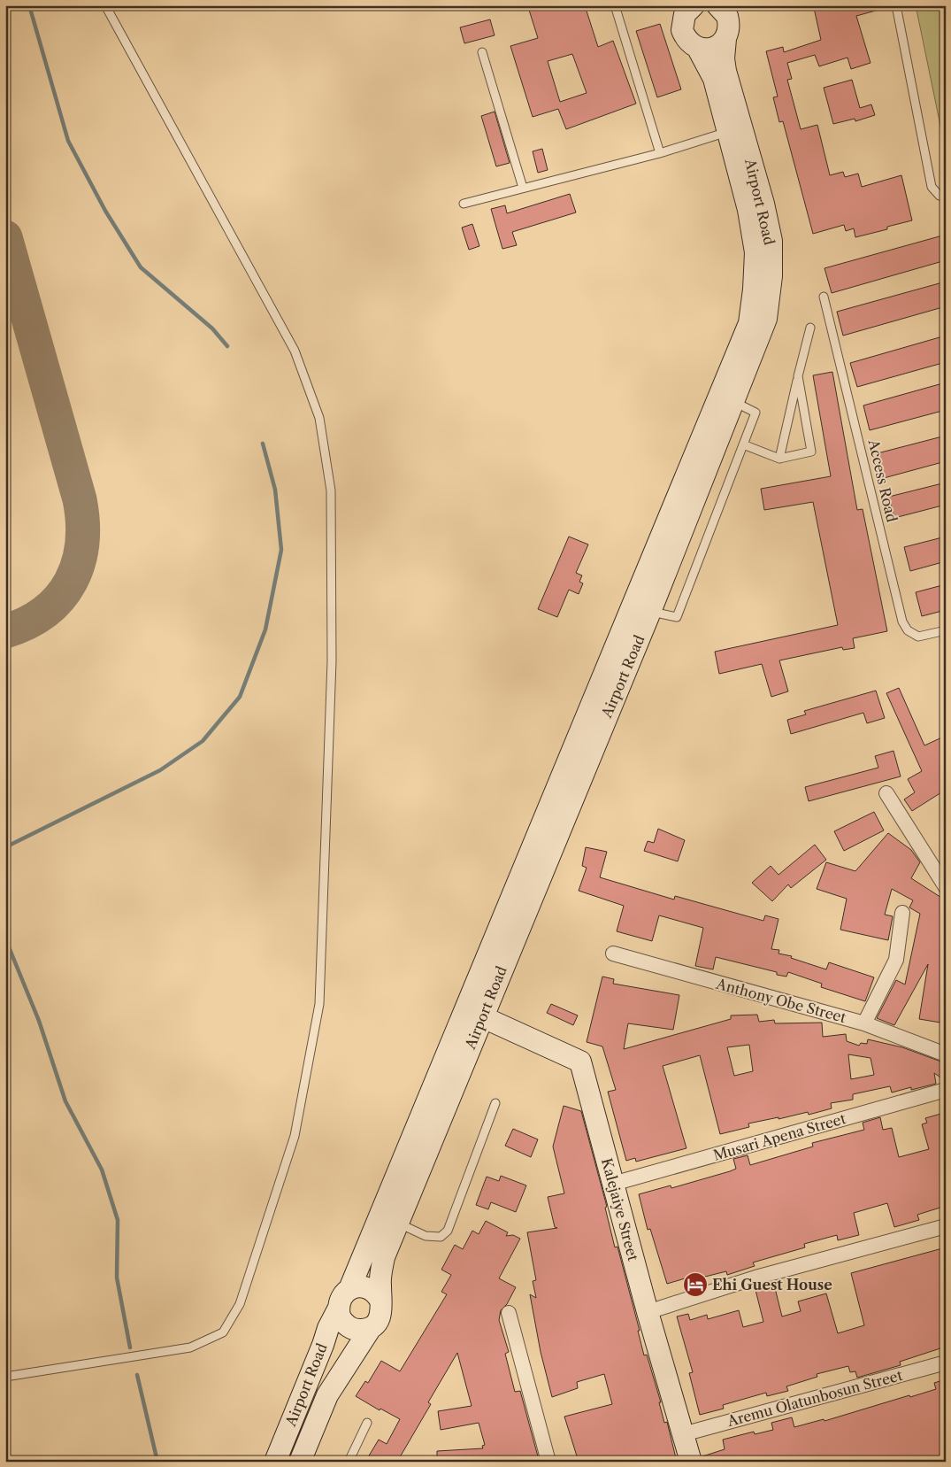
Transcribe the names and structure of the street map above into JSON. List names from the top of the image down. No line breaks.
{"streets":{"main road":["Airport Road","Kalejaiye Street"],"street":["Anthony Obe Street","Musari Apena Street","Aremu Olatunbosun Street"],"lane":["Access Road"]},"crossings":[["Airport Road","Kalejaiye Street"],["Musari Apena Street","Kalejaiye Street"],["Kalejaiye Street","Aremu Olatunbosun Street"]],"places":{"hotel":["Ehi Guest House"]}}
